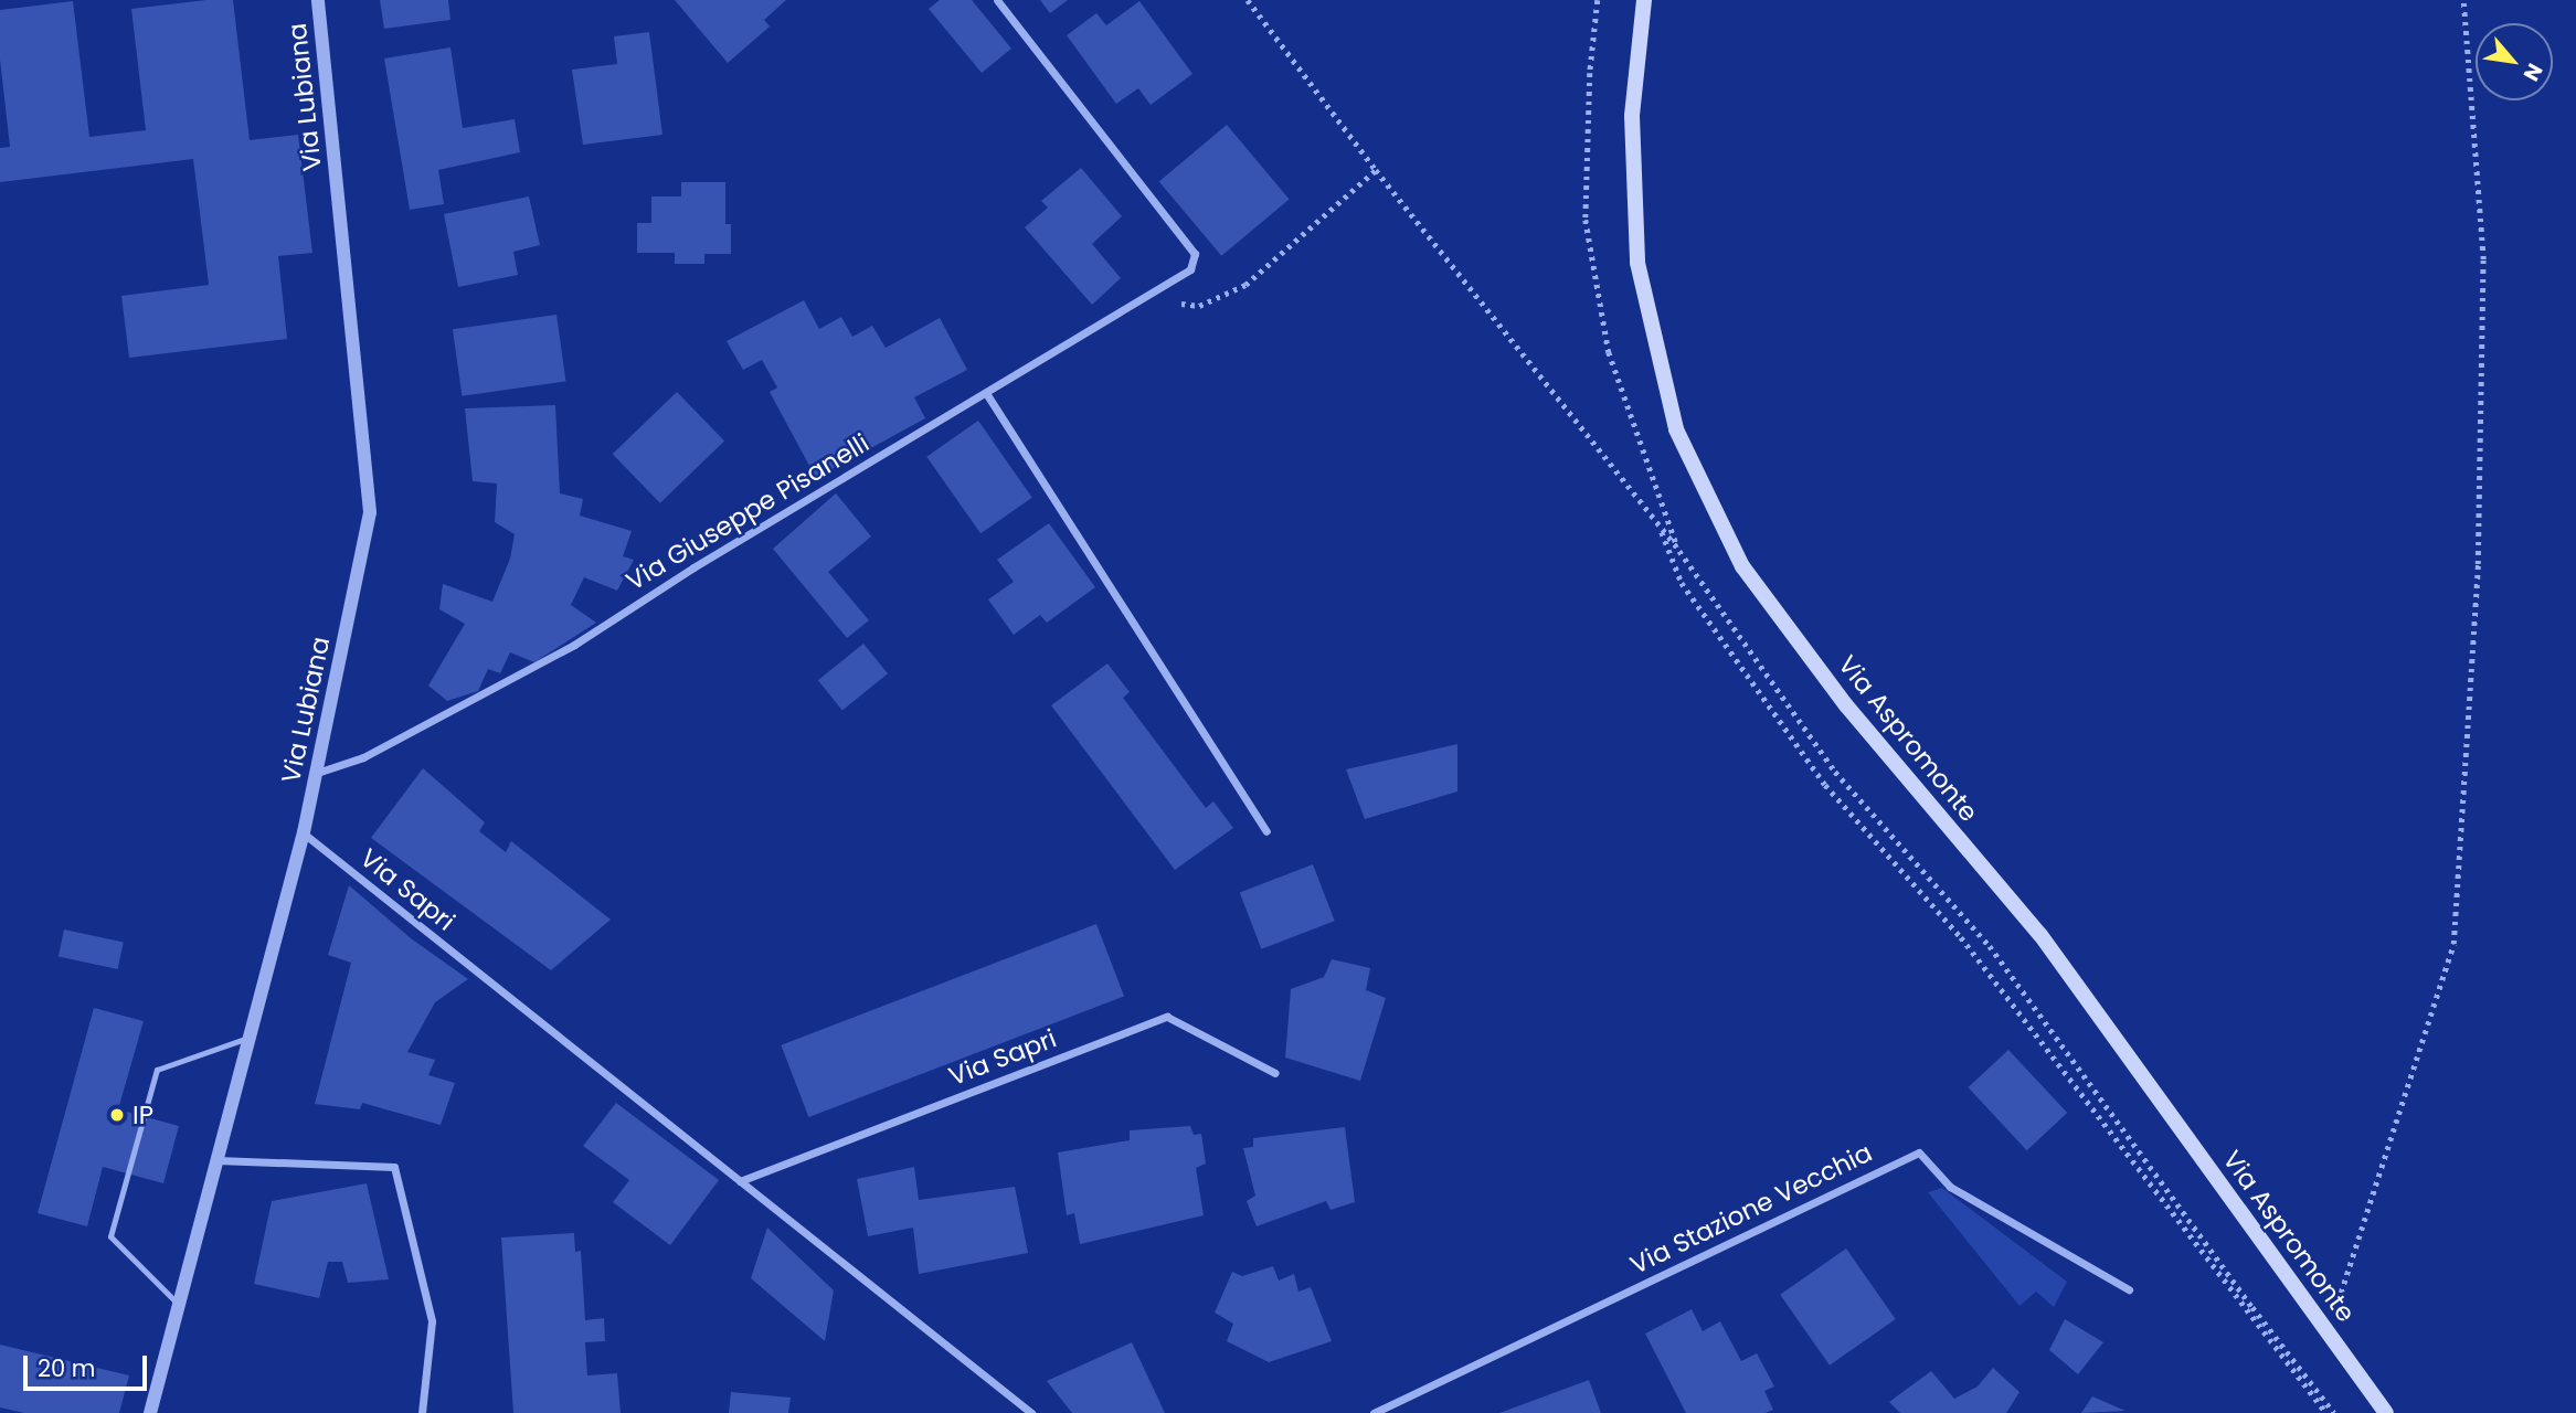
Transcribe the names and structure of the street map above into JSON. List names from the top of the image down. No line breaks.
{"streets":{"main road":["Via Aspromonte"],"street":["Via Lubiana","Via Giuseppe Pisanelli","Via Sapri","Via Stazione Vecchia"]},"crossings":[["Via Lubiana","Via Giuseppe Pisanelli"],["Via Lubiana","Via Sapri"]],"places":["IP"],"scale_bar":"20 m","north":"bottom right"}
